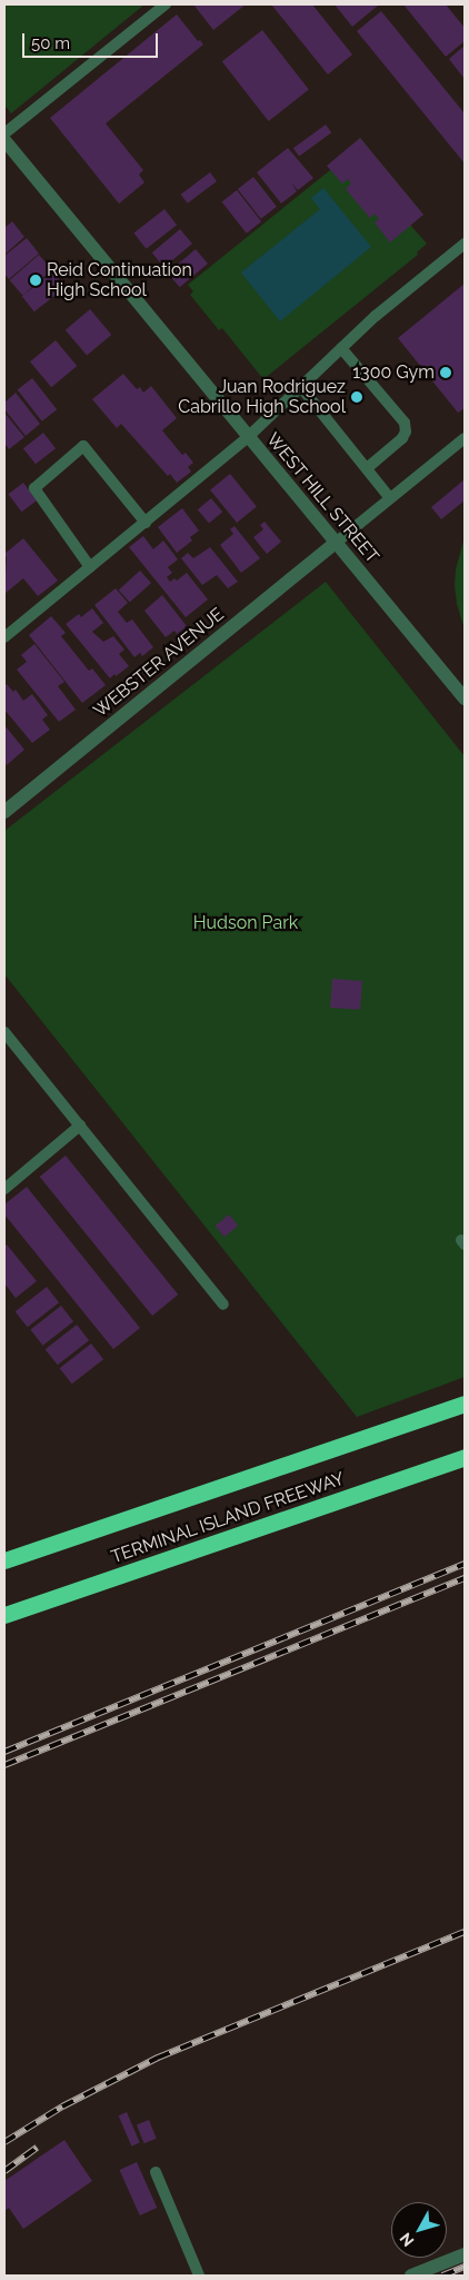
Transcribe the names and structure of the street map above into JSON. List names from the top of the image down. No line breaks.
{"streets":{"highway":["TERMINAL ISLAND FREEWAY"],"street":["WEST HILL STREET","WEBSTER AVENUE"]},"crossings":[["WEST HILL STREET","WEBSTER AVENUE"]],"parks":["Hudson Park"],"places":["Reid Continuation High School","1300 Gym","Juan Rodriguez Cabrillo High School"],"scale_bar":"50 m","north":"bottom left"}
